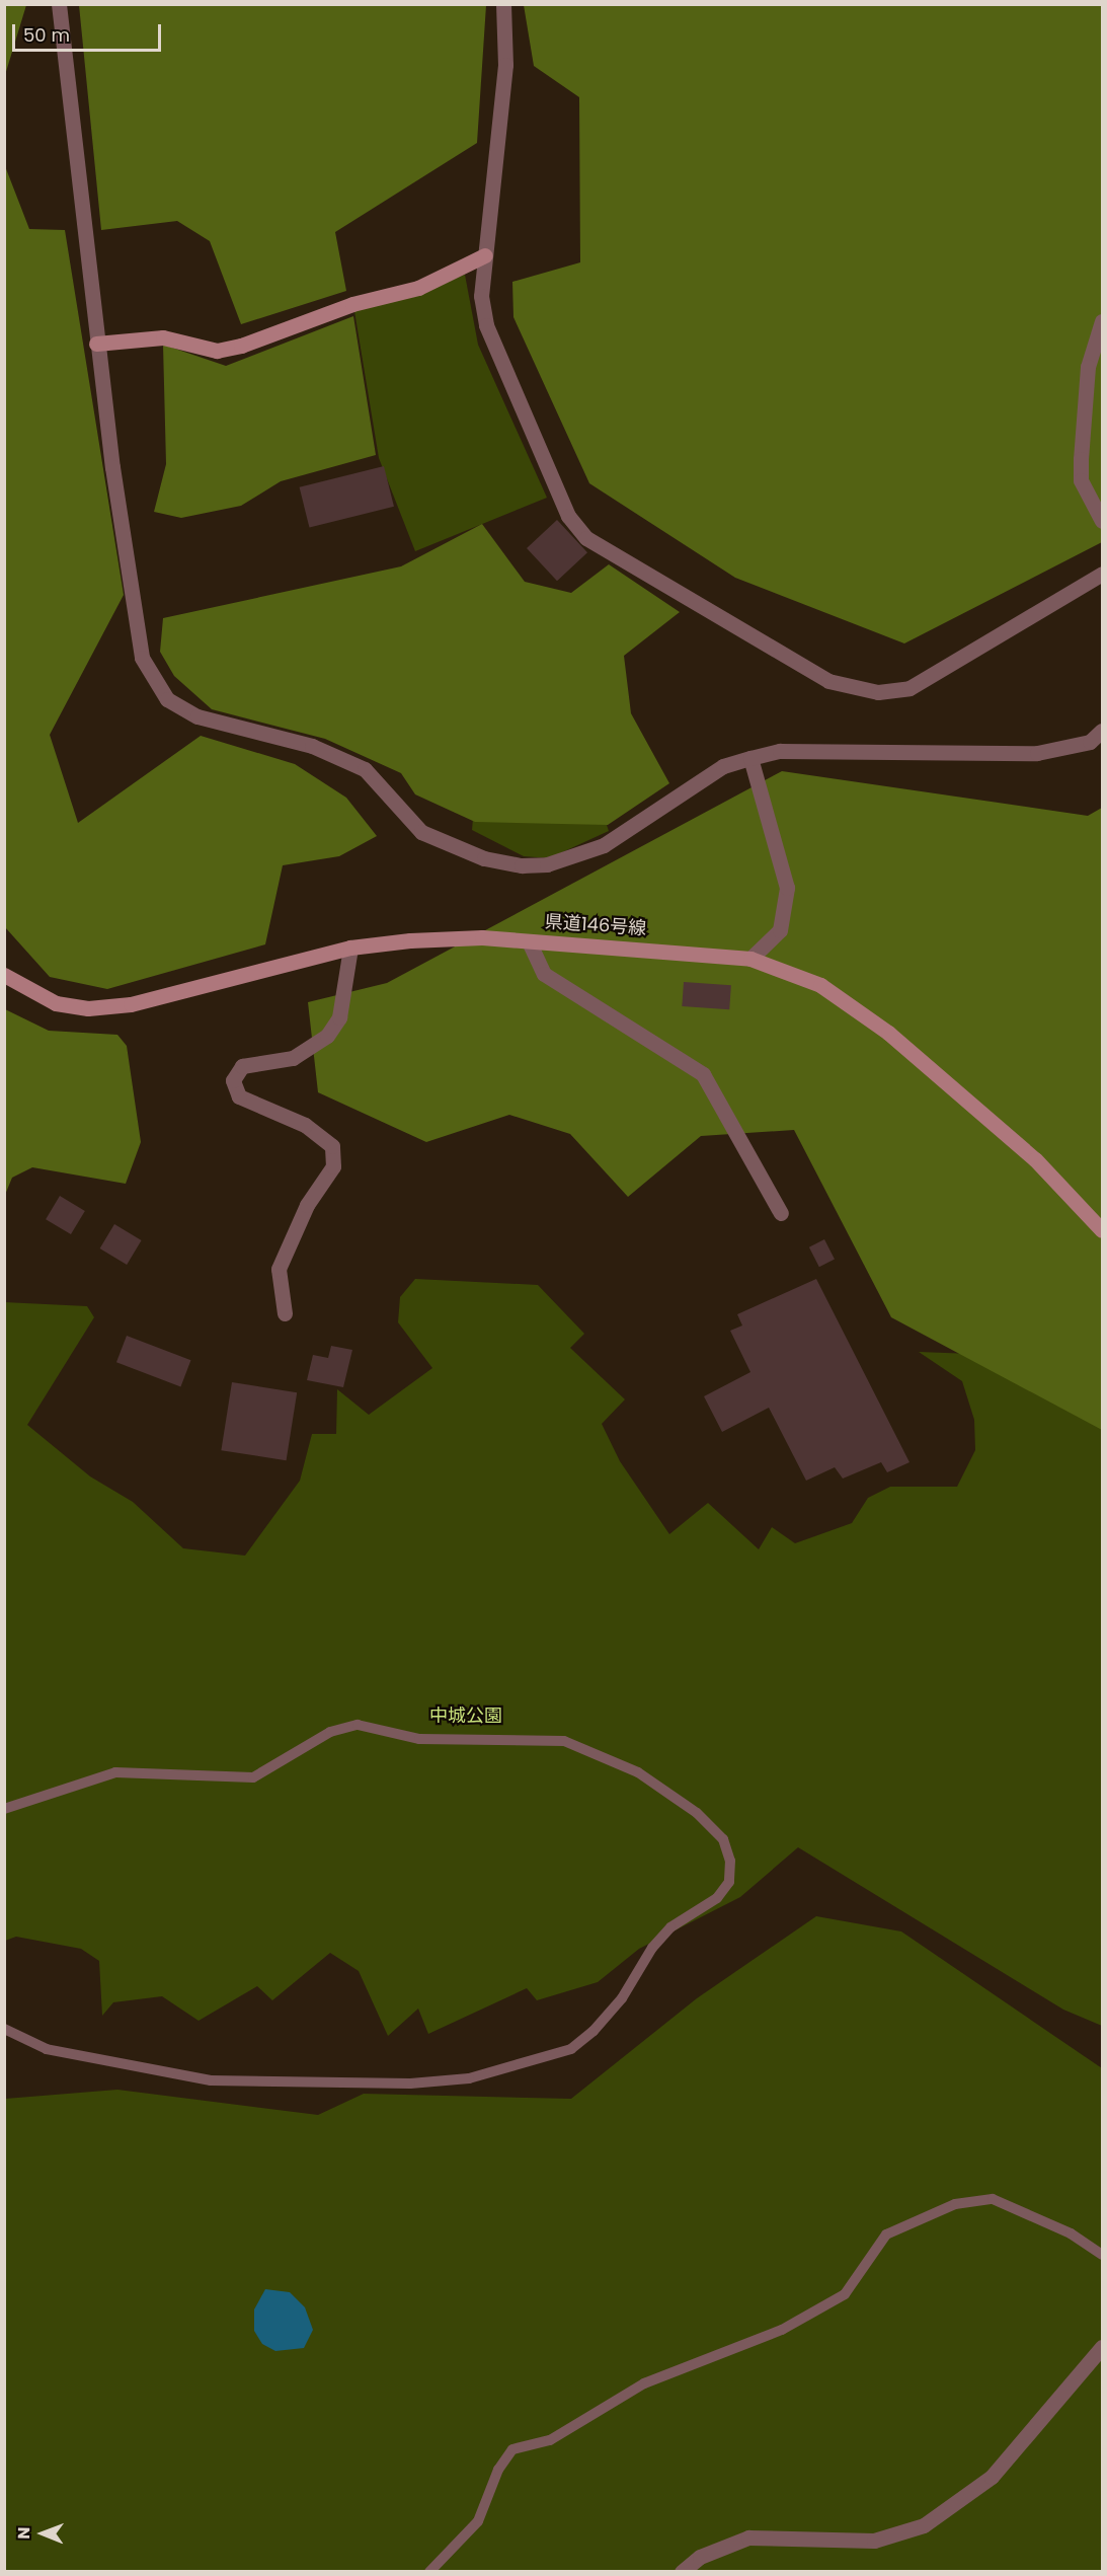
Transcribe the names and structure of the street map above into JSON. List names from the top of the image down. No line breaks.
{"streets":{"main road":["県道146号線"]},"parks":["中城公園"],"scale_bar":"50 m","north":"left"}
